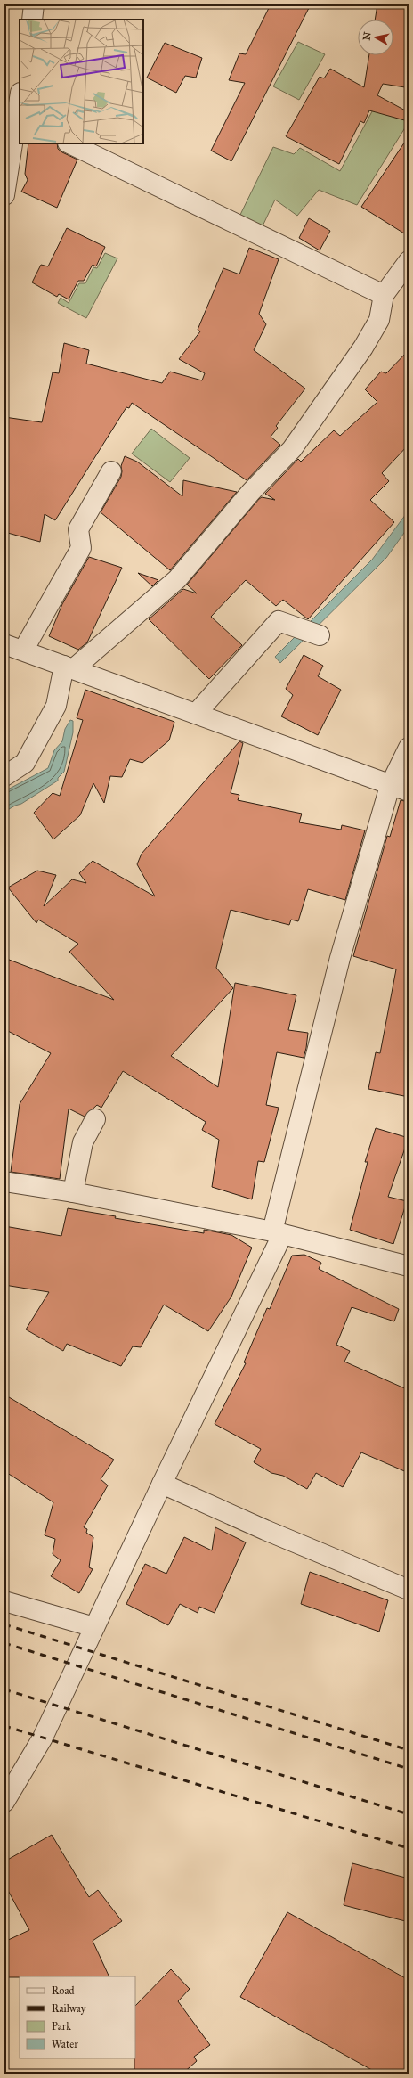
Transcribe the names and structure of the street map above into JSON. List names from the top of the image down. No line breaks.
{"legend":["Road","Railway","Park","Water"],"north":"left"}
